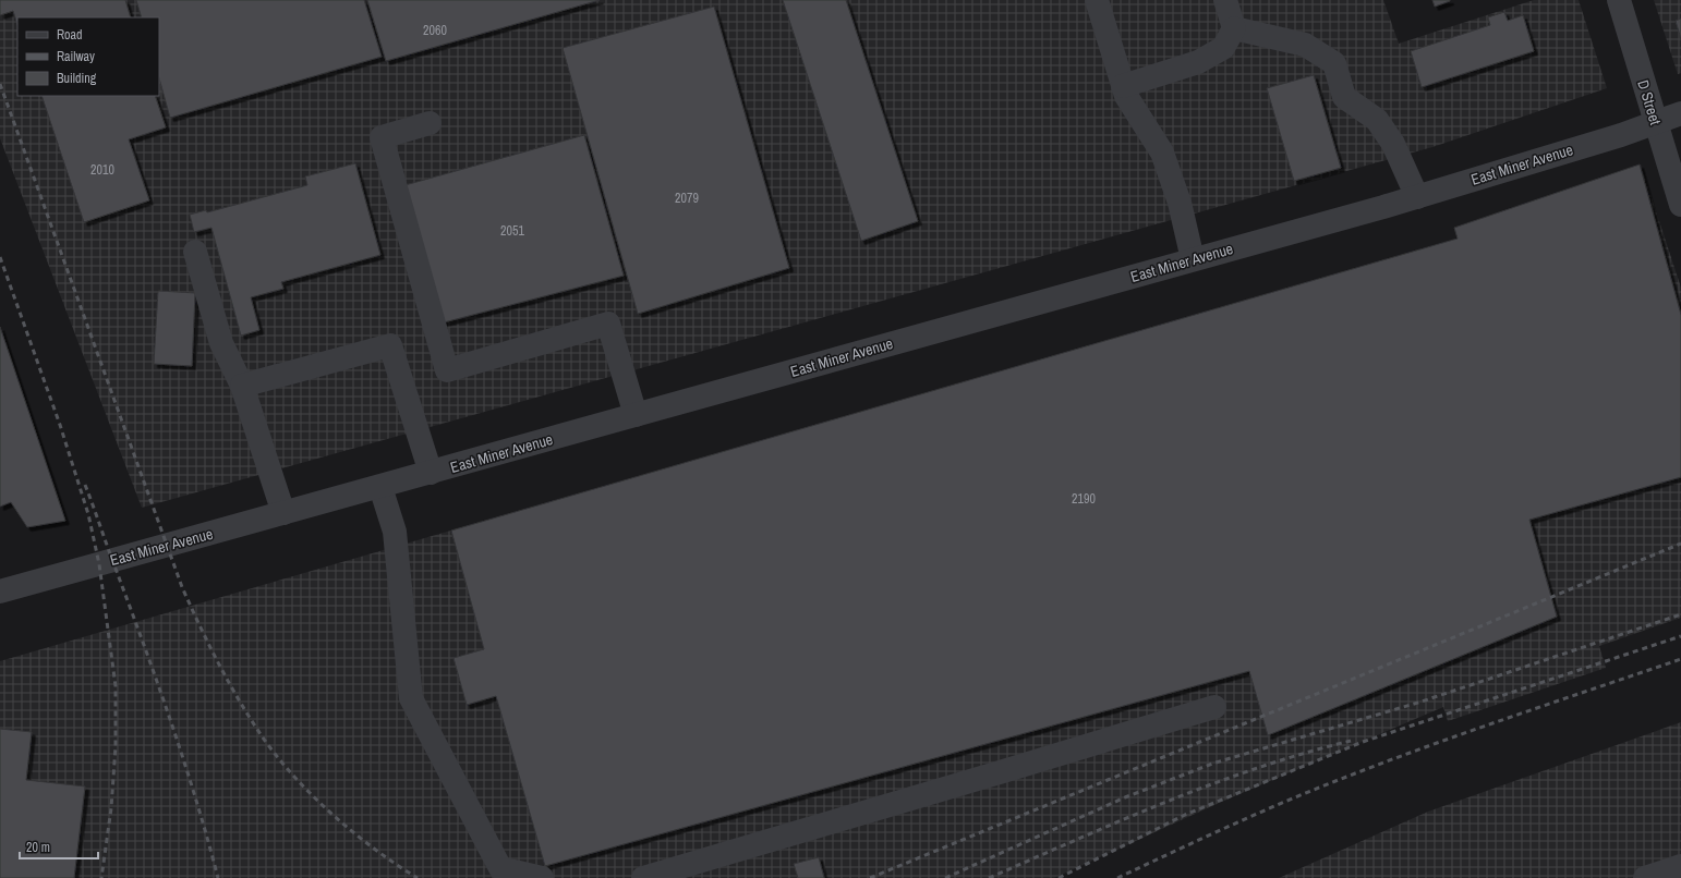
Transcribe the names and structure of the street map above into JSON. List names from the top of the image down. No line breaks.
{"streets":{"street":["D Street","East Miner Avenue"]},"crossings":[["D Street","East Miner Avenue"]],"house_numbers":["2060","2010","2079","2051","2190"],"legend":["Road","Railway","Building"],"scale_bar":"20 m"}
